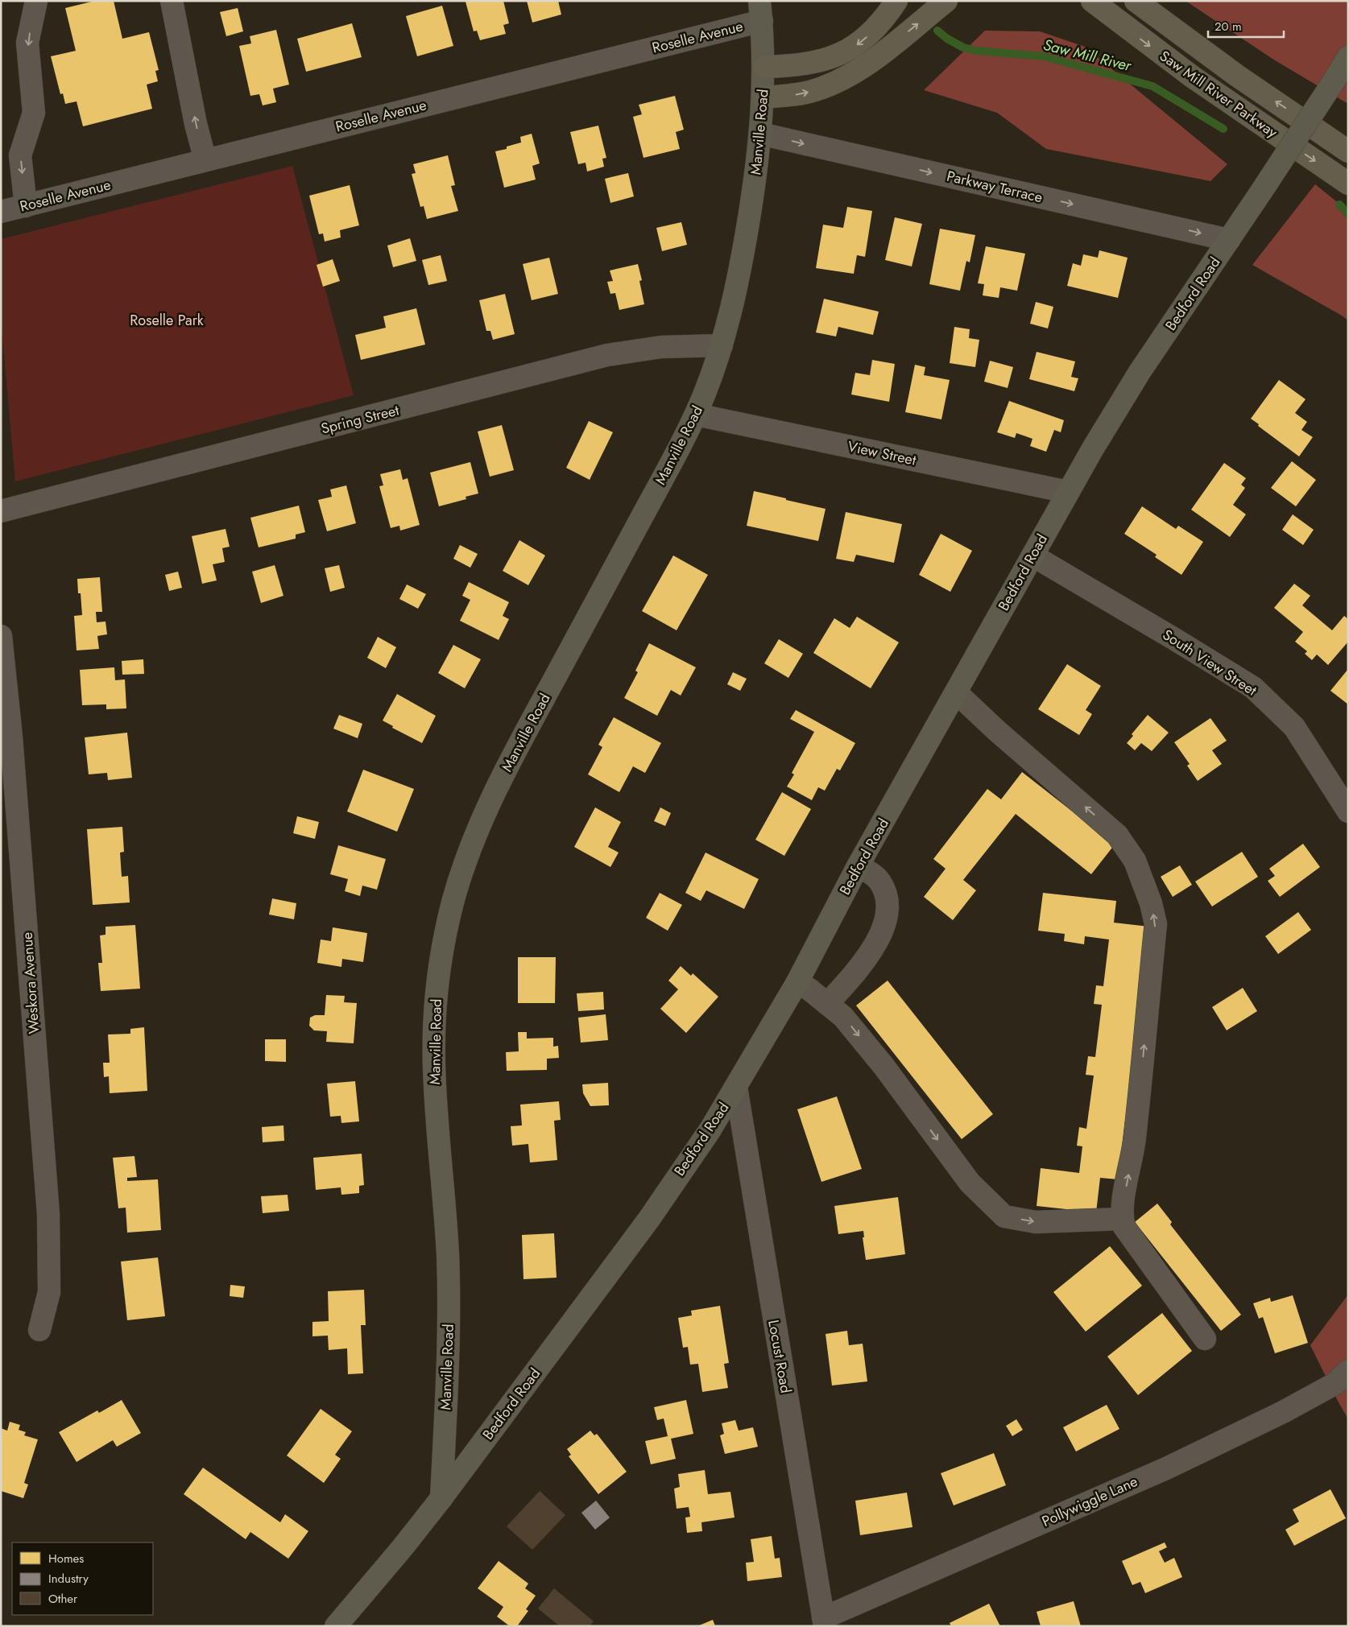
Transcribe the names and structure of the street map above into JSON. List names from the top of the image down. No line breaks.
{"streets":{"highway":["Saw Mill River Parkway"],"main road":["Manville Road","Bedford Road"],"street":["Roselle Avenue","Parkway Terrace","Spring Street","View Street","South View Street","Weskora Avenue","Locust Road","Pollywiggle Lane"]},"crossings":[["Roselle Avenue","Manville Road"],["Manville Road","Parkway Terrace"],["Manville Road","Bedford Road"],["Manville Road","Spring Street"],["Manville Road","View Street"],["Parkway Terrace","Bedford Road"],["Bedford Road","View Street"],["Bedford Road","South View Street"],["Bedford Road","Locust Road"],["Locust Road","Pollywiggle Lane"]],"one_way":["Parkway Terrace"],"water":["Saw Mill River"],"parks":["Roselle Park"],"legend":["Homes","Industry","Other"],"scale_bar":"20 m"}
